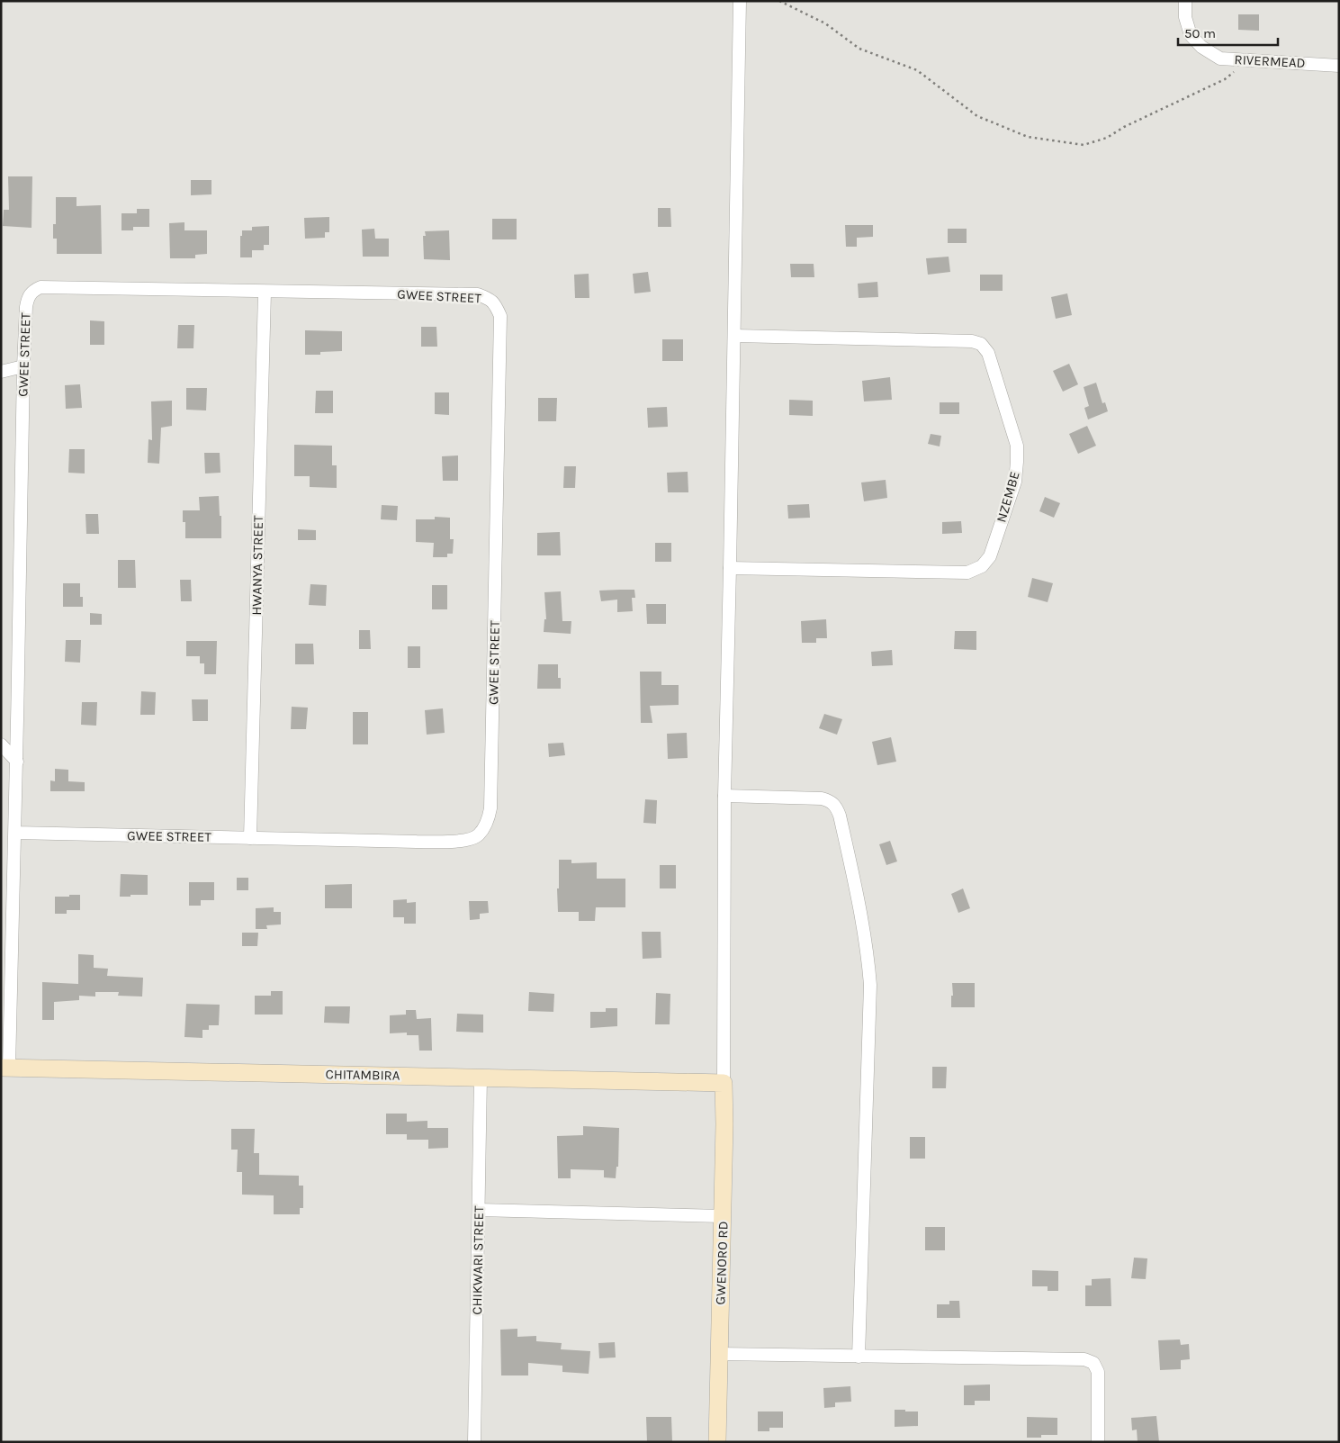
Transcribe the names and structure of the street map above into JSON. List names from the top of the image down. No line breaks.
{"streets":{"street":["RIVERMEAD","GWEE STREET","NZEMBE","HWANYA STREET","CHITAMBIRA","CHIKWARI STREET","GWENORO RD"]},"crossings":[["GWEE STREET","HWANYA STREET"],["GWEE STREET","CHITAMBIRA"],["CHITAMBIRA","CHIKWARI STREET"],["CHITAMBIRA","GWENORO RD"]],"scale_bar":"50 m"}
